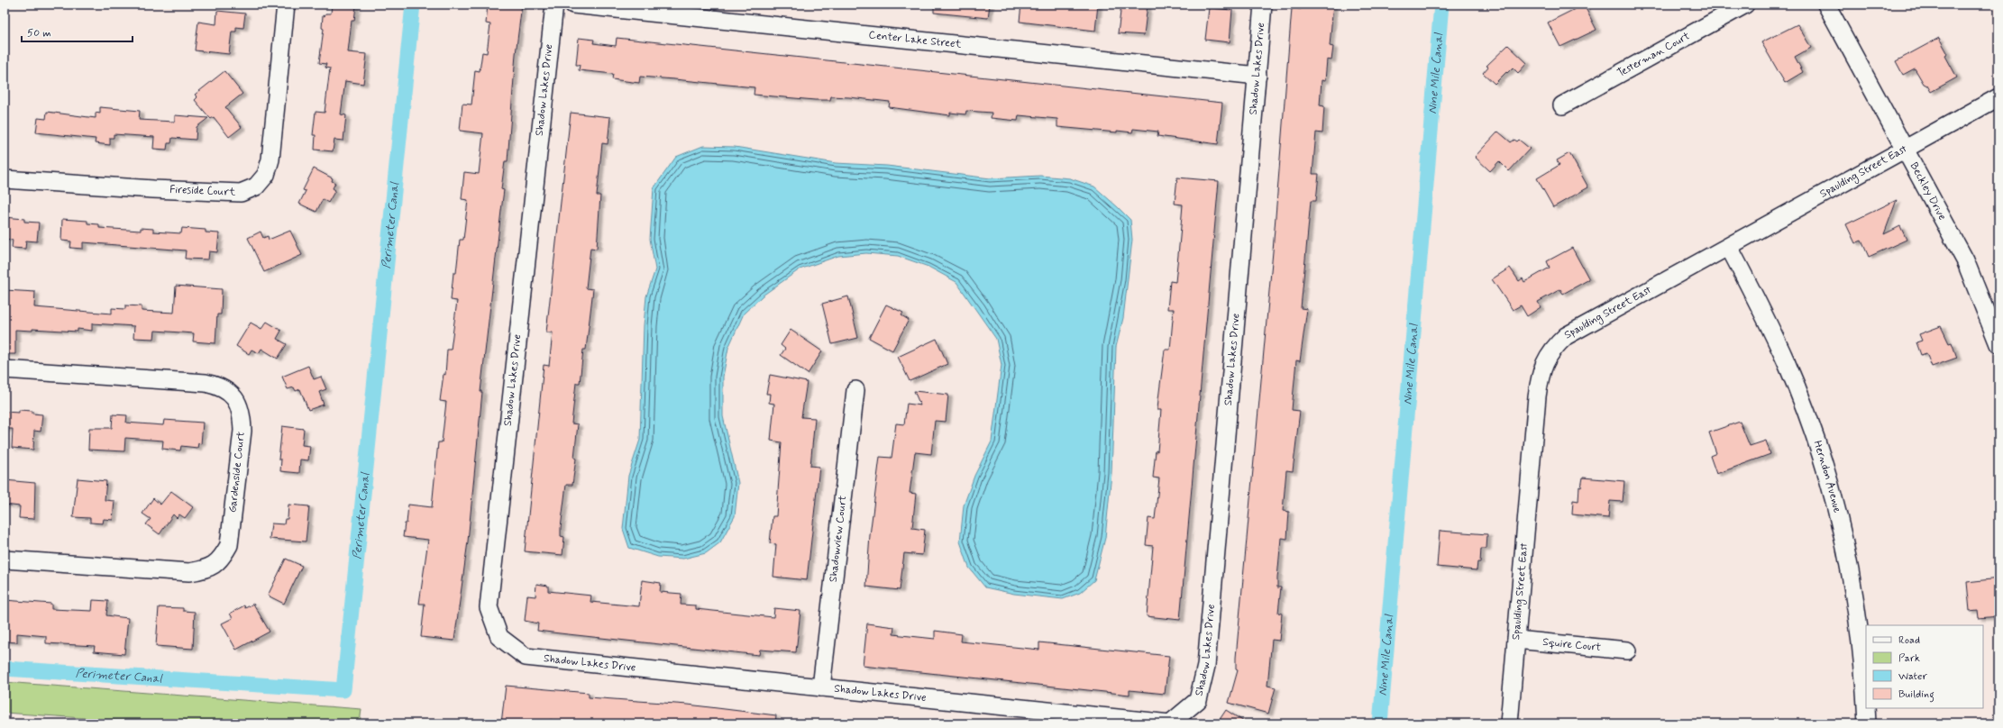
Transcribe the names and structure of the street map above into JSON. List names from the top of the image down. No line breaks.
{"streets":{"street":["Center Lake Street","Testerman Court","Shadow Lakes Drive","Spaulding Street East","Beckley Drive","Fireside Court","Gardenside Court","Herndon Avenue","Shadowview Court","Squire Court"]},"crossings":[["Center Lake Street","Shadow Lakes Drive"],["Shadow Lakes Drive","Shadowview Court"],["Spaulding Street East","Beckley Drive"],["Spaulding Street East","Herndon Avenue"],["Spaulding Street East","Squire Court"]],"water":["Nine Mile Canal","Perimeter Canal"],"legend":["Road","Park","Water","Building"],"scale_bar":"50 m"}
